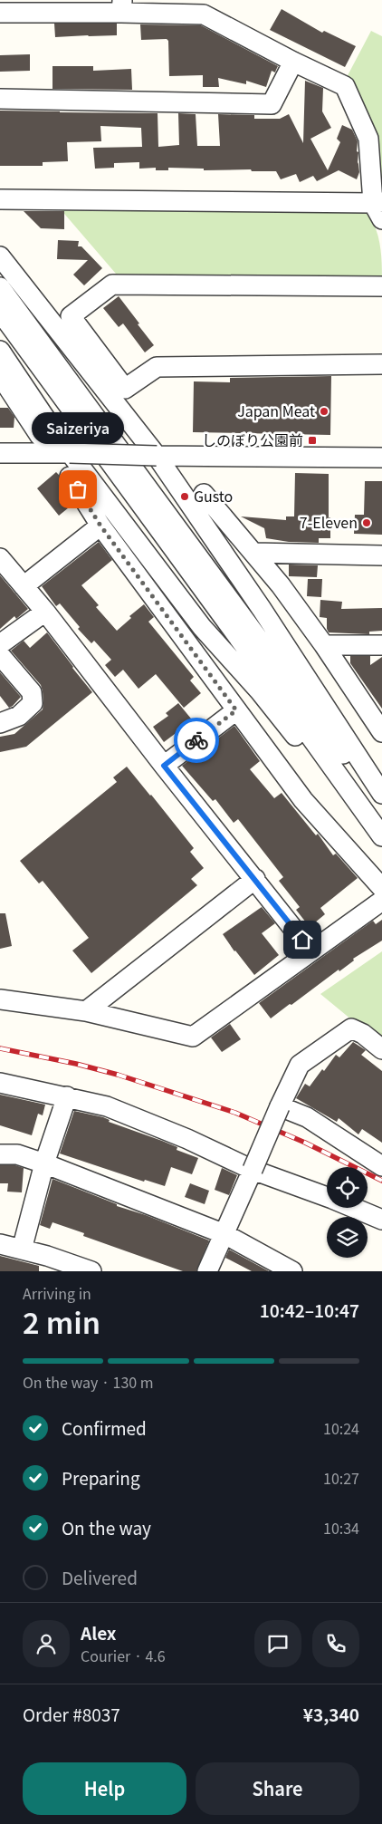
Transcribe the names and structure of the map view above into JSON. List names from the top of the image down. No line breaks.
{"places":{"other":["Japan Meat","Saizeriya","Gusto","7-Eleven"],"transit":["しのぼり公園前"]},"page":{"bubble":"Saizeriya","heading":["2 min","Arriving in","10:42–10:47"],"panel":["Alex","Courier · 4.6","Order #8037","¥3,340"],"bar":"On the way · 130 m","list":[["Confirmed","10:24"],["Preparing","10:27"],["On the way","10:34"],"Delivered"],"buttons":["Help","Share"]}}
